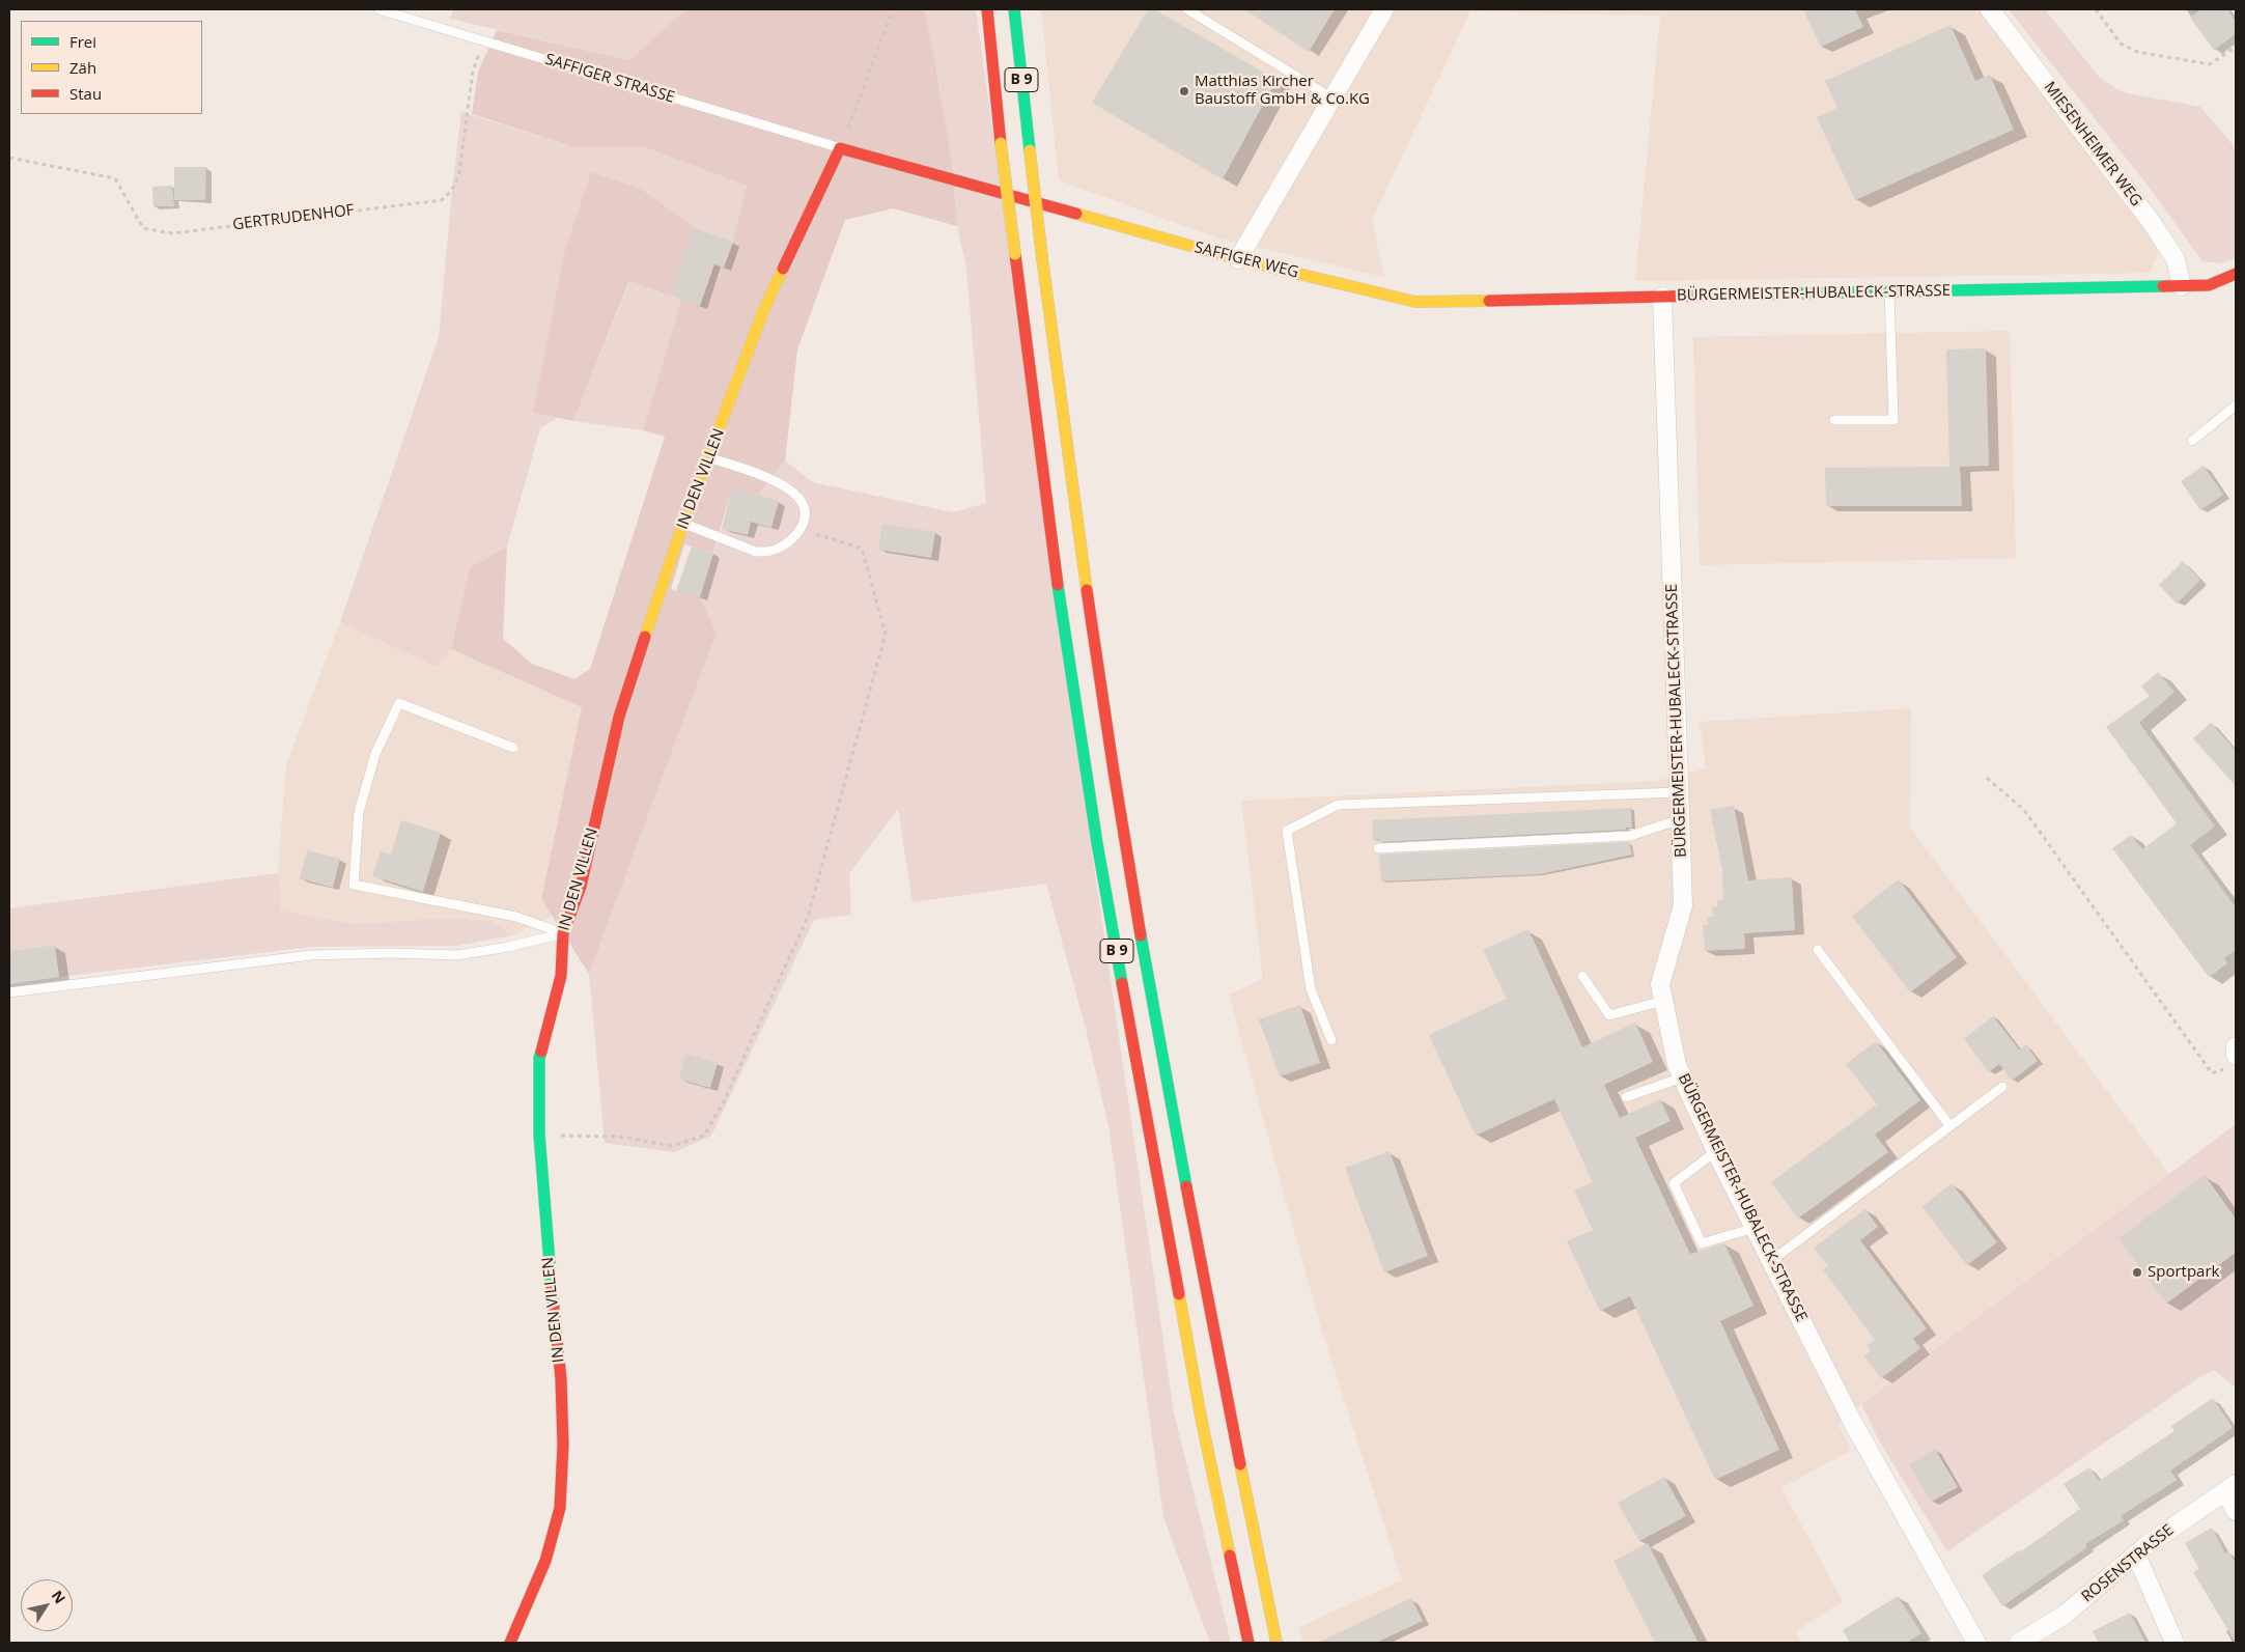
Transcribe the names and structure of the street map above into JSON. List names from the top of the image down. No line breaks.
{"streets":{"main road":["B 9","SAFFIGER WEG","BÜRGERMEISTER-HUBALECK-STRASSE","IN DEN VILLEN"],"street":["MIESENHEIMER WEG","ROSENSTRASSE"],"lane":["SAFFIGER STRASSE"],"path":["GERTRUDENHOF"]},"crossings":[["SAFFIGER STRASSE","GERTRUDENHOF"],["SAFFIGER STRASSE","SAFFIGER WEG"],["SAFFIGER STRASSE","IN DEN VILLEN"],["MIESENHEIMER WEG","BÜRGERMEISTER-HUBALECK-STRASSE"],["SAFFIGER WEG","BÜRGERMEISTER-HUBALECK-STRASSE"],["SAFFIGER WEG","IN DEN VILLEN"]],"places":["Matthias Kircher Baustoff GmbH & Co.KG","Sportpark"],"legend":["Frei","Zäh","Stau"],"north":"top right"}
